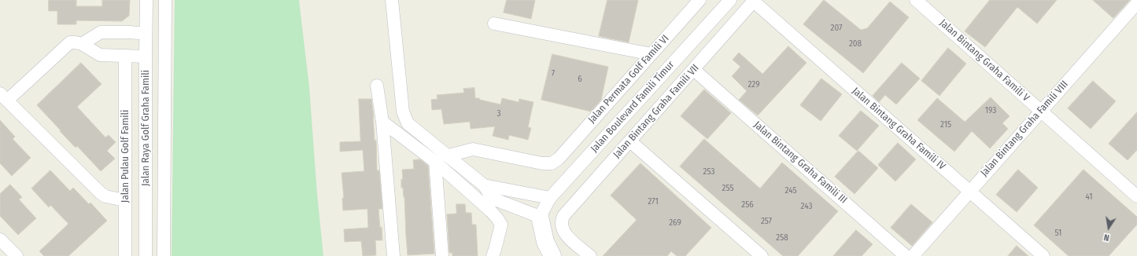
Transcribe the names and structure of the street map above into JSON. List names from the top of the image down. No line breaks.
{"streets":{"street":["Jalan Bintang Graha Famili V","Jalan Permata Golf Famili VI","Jalan Boulevard Famili Timur","Jalan Bintang Graha Famili VII","Jalan Raya Golf Graha Famili","Jalan Bintang Graha Famili IV","Jalan Bintang Graha Famili VIII","Jalan Pulau Golf Famili","Jalan Bintang Graha Famili III"]},"crossings":[["Jalan Bintang Graha Famili V","Jalan Bintang Graha Famili VIII"],["Jalan Bintang Graha Famili VII","Jalan Bintang Graha Famili IV"],["Jalan Bintang Graha Famili VII","Jalan Bintang Graha Famili III"],["Jalan Bintang Graha Famili IV","Jalan Bintang Graha Famili VIII"]],"house_numbers":["207","208","7","6","229","193","3","215","253","255","245","41","271","256","243","257","269","51","258"],"north":"bottom"}
